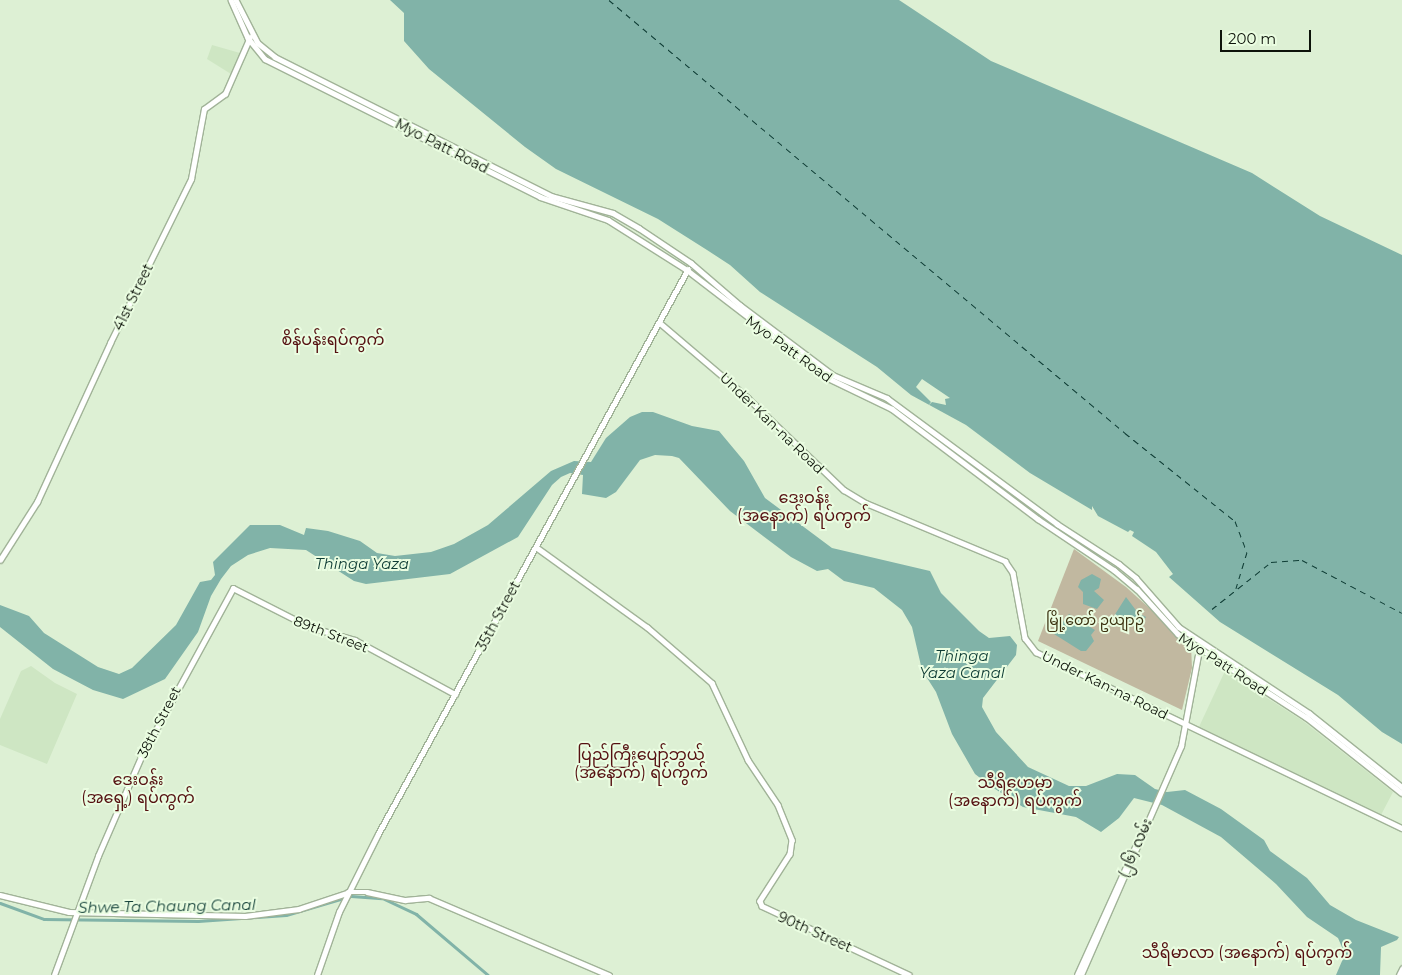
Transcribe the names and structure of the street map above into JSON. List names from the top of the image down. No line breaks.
{"streets":{"main road":["Myo Patt Road","41st Street","Under Kan-na Road","35th Street","89th Street","38th Street","(၂၆) လမ်း","90th Street"]},"crossings":[["Myo Patt Road","41st Street"],["Myo Patt Road","35th Street"],["Myo Patt Road","(၂၆) လမ်း"],["Under Kan-na Road","35th Street"],["Under Kan-na Road","(၂၆) လမ်း"],["35th Street","89th Street"],["35th Street","90th Street"],["89th Street","38th Street"]],"districts":["စိန်ပန်းရပ်ကွက်","ဒေးဝန်း (အနောက်) ရပ်ကွက်","ပြည်ကြီးပျော်ဘွယ် (အနောက်) ရပ်ကွက်","ဒေးဝန်း (အရှေ့) ရပ်ကွက်","သီရိဟေမာ (အနောက်) ရပ်ကွက်","သီရိမာလာ (အနောက်) ရပ်ကွက်"],"water":["Thinga Yaza","Thinga Yaza Canal","Shwe Ta Chaung Canal"],"parks":["မြို့တော် ဥယျာဥ်"],"scale_bar":"200 m"}
